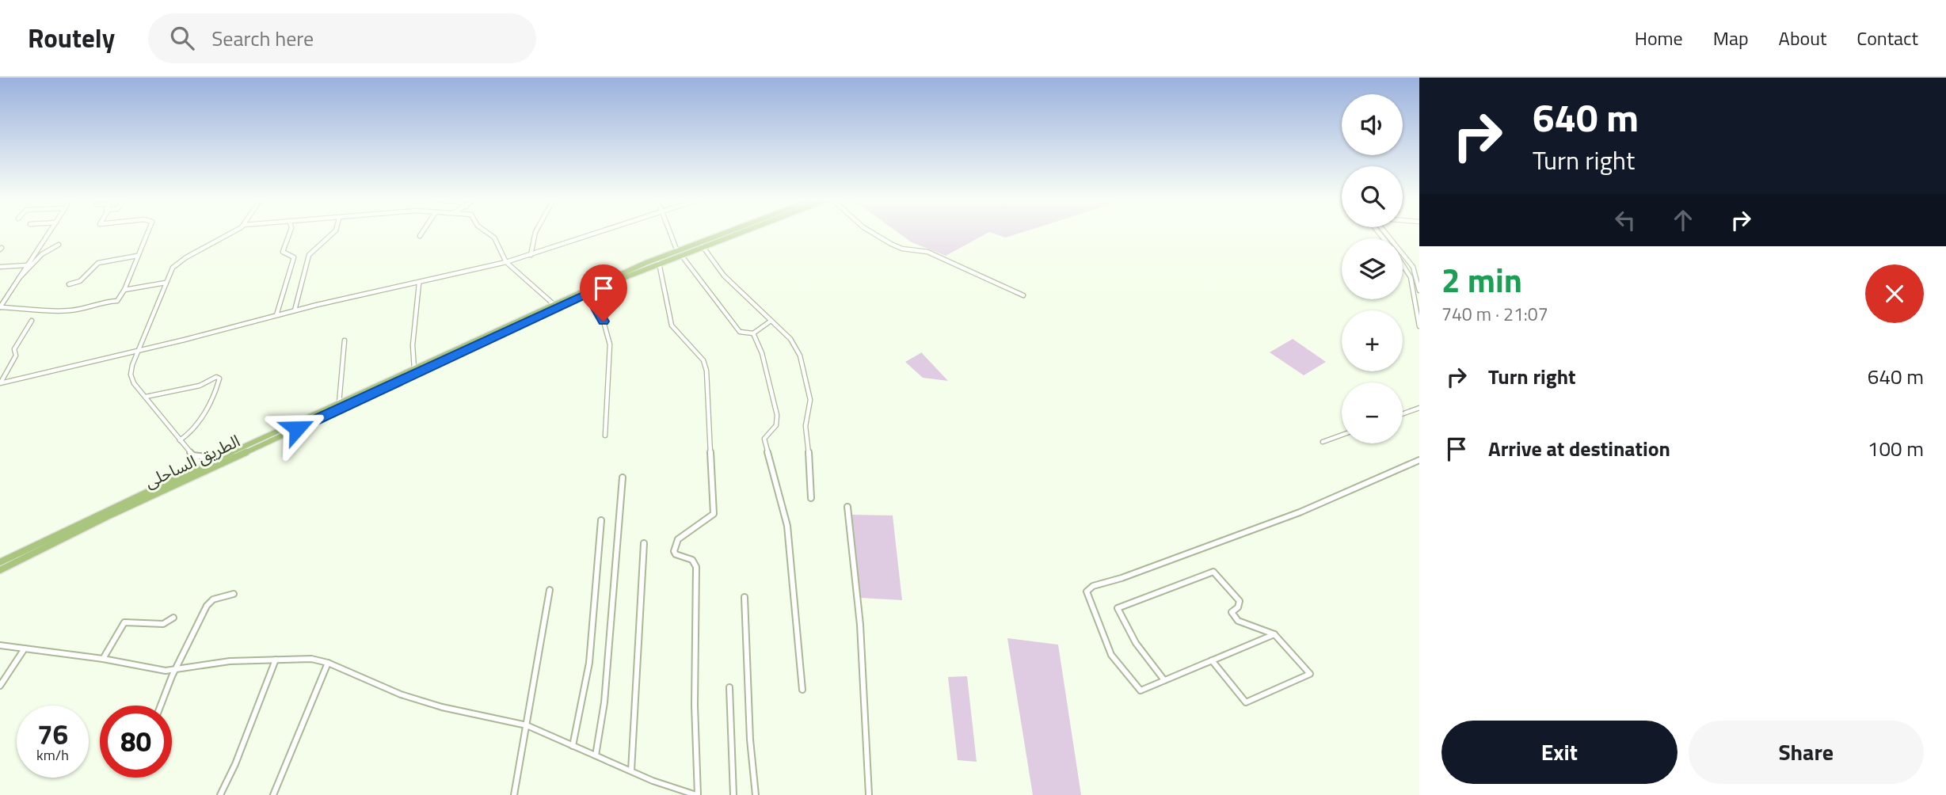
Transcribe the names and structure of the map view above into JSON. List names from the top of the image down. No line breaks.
{"streets":{"highway":["الطريق الساحلى"]},"page":{"header":"Routely","search":"Search here","nav":["Home","Map","About","Contact"],"turn":["640 m","Turn right"],"map_buttons":["+","−"],"heading":["2 min","740 m · 21:07"],"list":[{"name":"Turn right","value":"640 m"},{"name":"Arrive at destination","value":"100 m"}],"speed":"76 km/h","limit":"80","buttons":["Exit","Share"]}}
